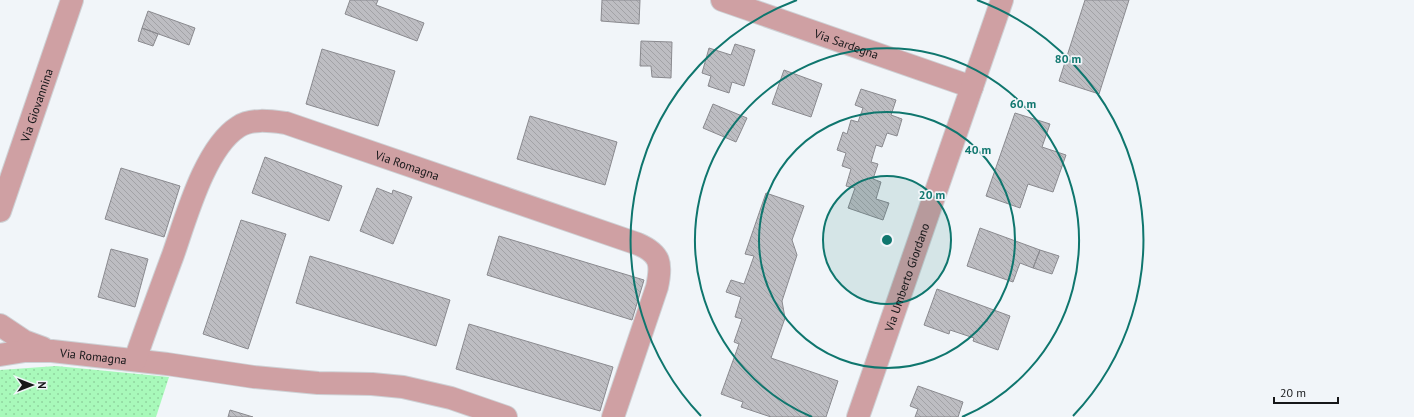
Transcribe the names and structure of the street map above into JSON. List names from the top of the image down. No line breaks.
{"streets":{"street":["Via Sardegna","Via Giovannina","Via Romagna","Via Umberto Giordano"]},"crossings":[["Via Sardegna","Via Umberto Giordano"]],"scale_bar":"20 m","north":"right","rings":["80 m","60 m","40 m","20 m"]}
